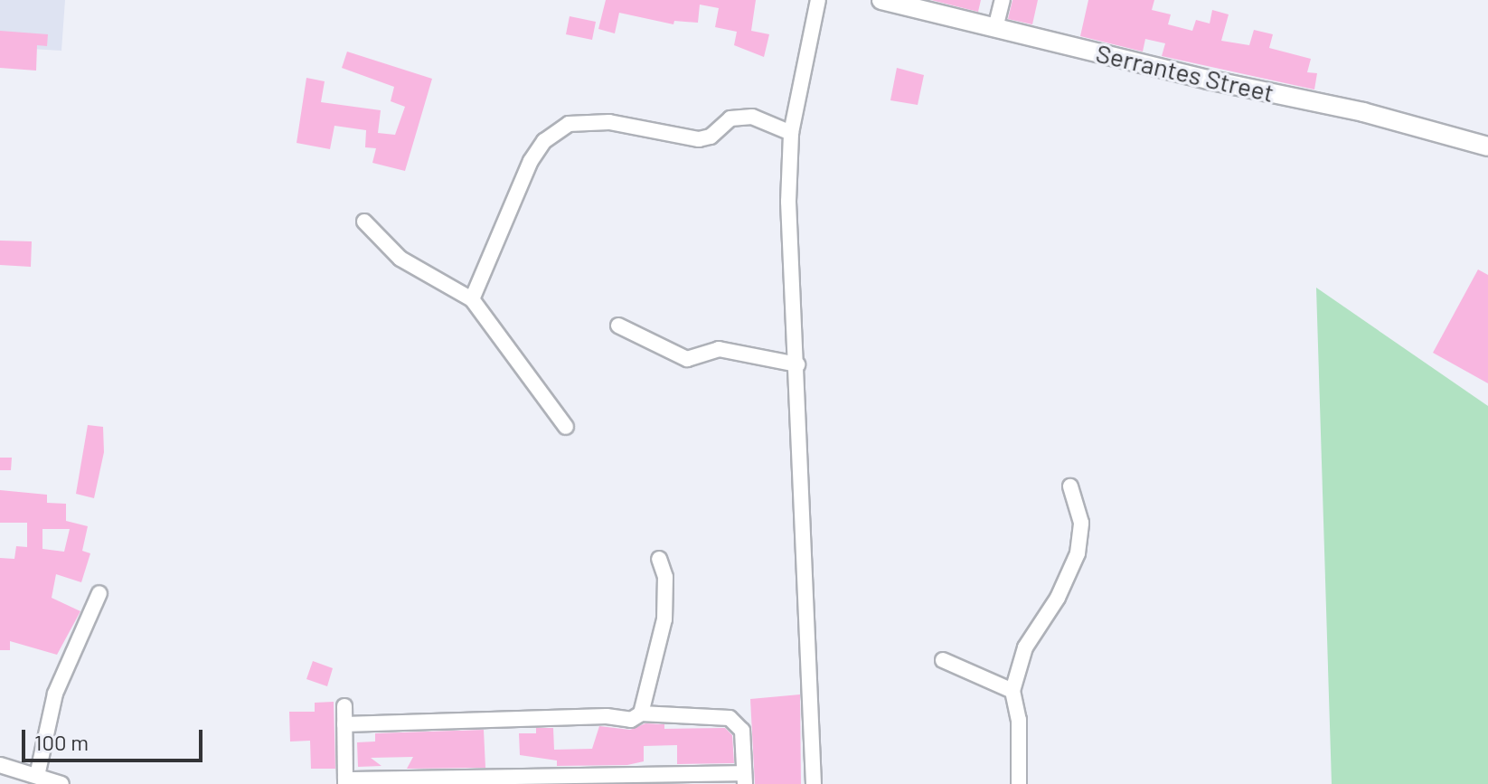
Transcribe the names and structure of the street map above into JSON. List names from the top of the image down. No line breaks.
{"streets":{"main road":["Serrantes Street"]},"scale_bar":"100 m"}
